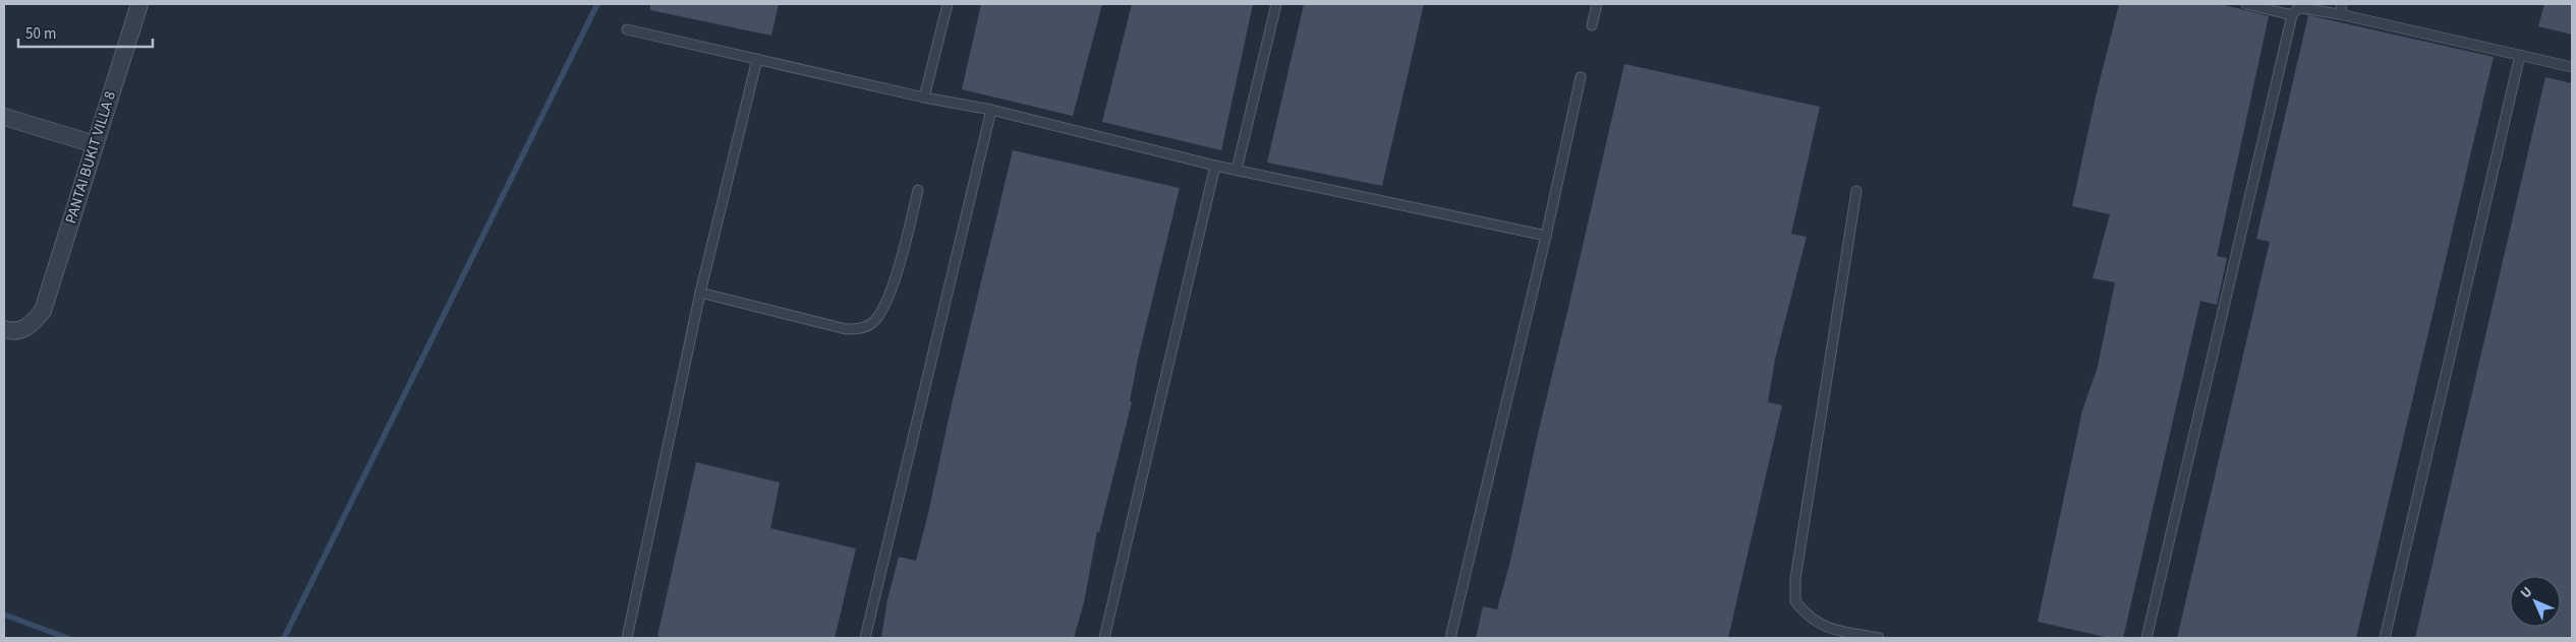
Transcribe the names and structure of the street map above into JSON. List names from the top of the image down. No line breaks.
{"streets":{"street":["PANTAI BUKIT VILLA 8"]},"scale_bar":"50 m","north":"top left"}
